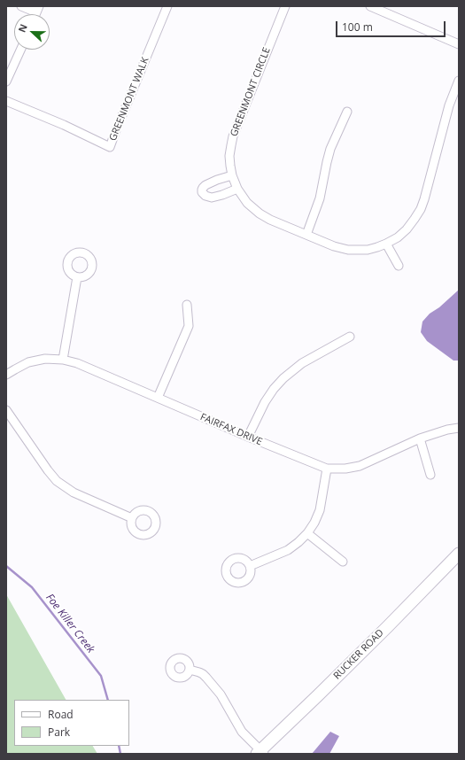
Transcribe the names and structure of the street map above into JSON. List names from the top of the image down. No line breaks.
{"streets":{"main road":["RUCKER ROAD"],"street":["GREENMONT CIRCLE","GREENMONT WALK","FAIRFAX DRIVE"]},"water":["Foe Killer Creek"],"legend":["Road","Park"],"scale_bar":"100 m","north":"left"}
